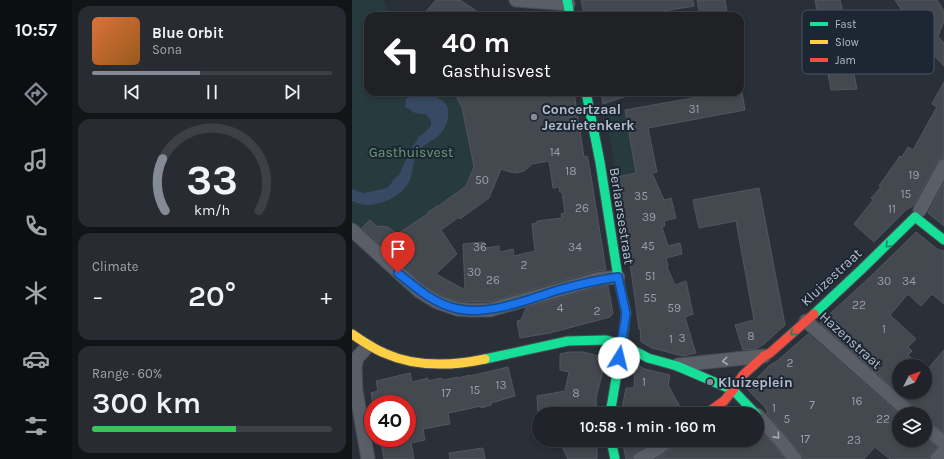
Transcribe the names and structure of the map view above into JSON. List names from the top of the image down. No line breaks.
{"streets":{"street":["Berlaarsestraat","Kluizestraat","Hazenstraat"]},"crossings":[["Kluizestraat","Hazenstraat"]],"one_way":["Kluizestraat"],"parks":["Gasthuisvest"],"places":["Concertzaal Jezuïetenkerk","Kluizeplein"],"house_numbers":["31","14","18","19","50","15","35","26","11","39","45","36","34","2","30","51","26","30","34","55","22","4","59","2","1","8","3","1","2","1","13","15","17","8","16","7","1","5","22","17","23"],"legend":["Fast","Slow","Jam"],"north":"top right","page":{"tabs":"10:57","turn":["40 m","Gasthuisvest"],"song":["Blue Orbit","Sona"],"tile":["Climate",["Range · 60%","300 km"]],"heat":["−","20°","+"],"limit":"40","trip":"10:58 · 1 min · 160 m","gauge":["33","km/h"]}}
